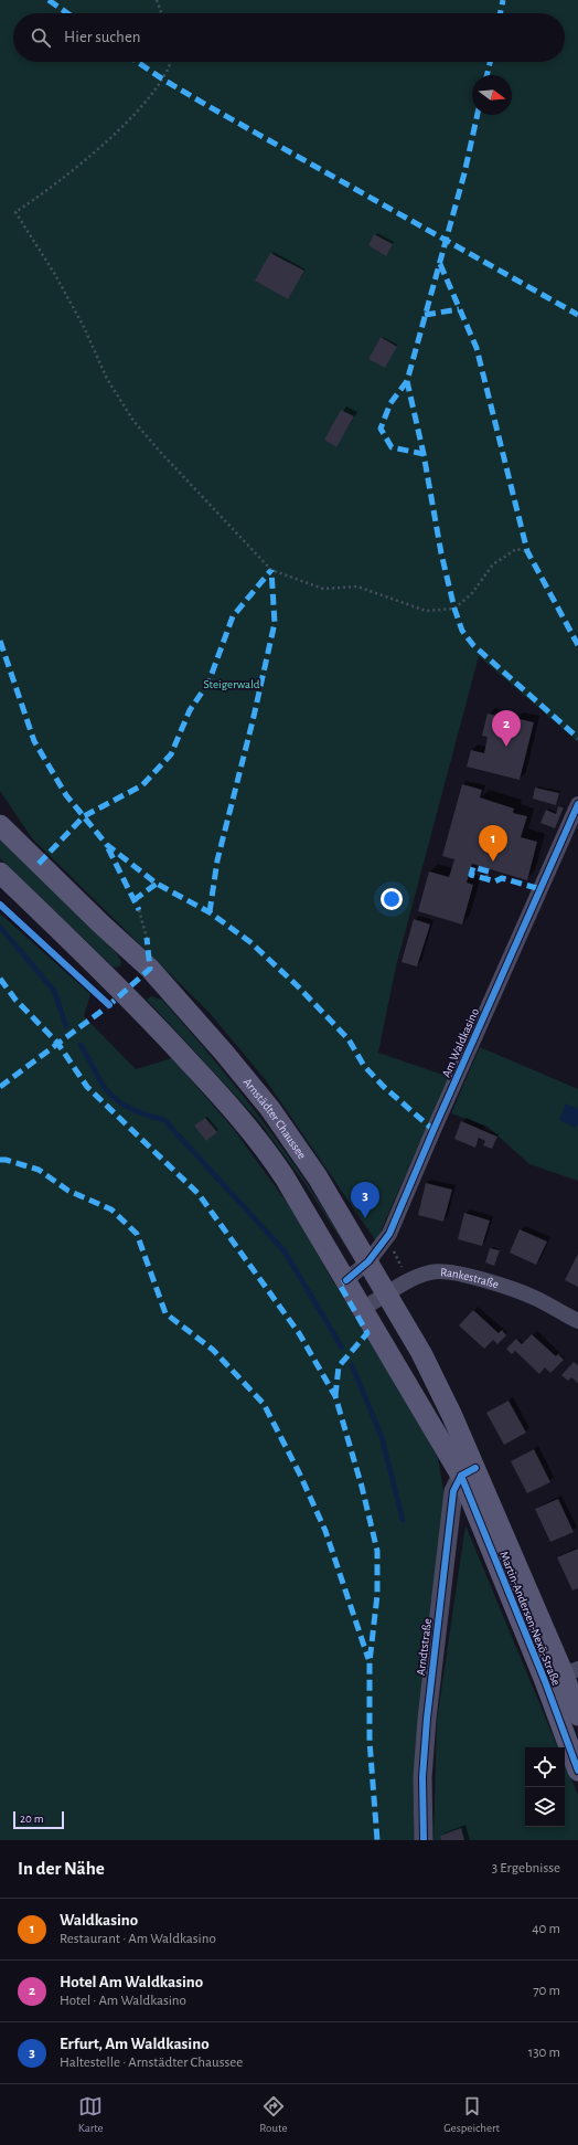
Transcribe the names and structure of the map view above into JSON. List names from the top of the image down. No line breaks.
{"streets":{"main road":["Arnstädter Chaussee","Martin-Andersen-Nexö-Straße"],"street":["Am Waldkasino","Rankestraße","Arndtstraße"]},"crossings":[["Am Waldkasino","Arnstädter Chaussee"],["Arnstädter Chaussee","Rankestraße"],["Arnstädter Chaussee","Martin-Andersen-Nexö-Straße"],["Arnstädter Chaussee","Arndtstraße"],["Martin-Andersen-Nexö-Straße","Arndtstraße"]],"parks":["Steigerwald"],"scale_bar":"20 m","north":"right","page":{"search":"Hier suchen","pins":["2","1","3"],"scale":"20 m","heading":["In der Nähe","3 Ergebnisse"],"list":[{"mark":"1","name":"Waldkasino","note":"Restaurant · Am Waldkasino","value":"40 m"},{"mark":"2","name":"Hotel Am Waldkasino","note":"Hotel · Am Waldkasino","value":"70 m"},{"mark":"3","name":"Erfurt, Am Waldkasino","note":"Haltestelle · Arnstädter Chaussee","value":"130 m"}],"nav":["Karte","Route","Gespeichert"]}}
